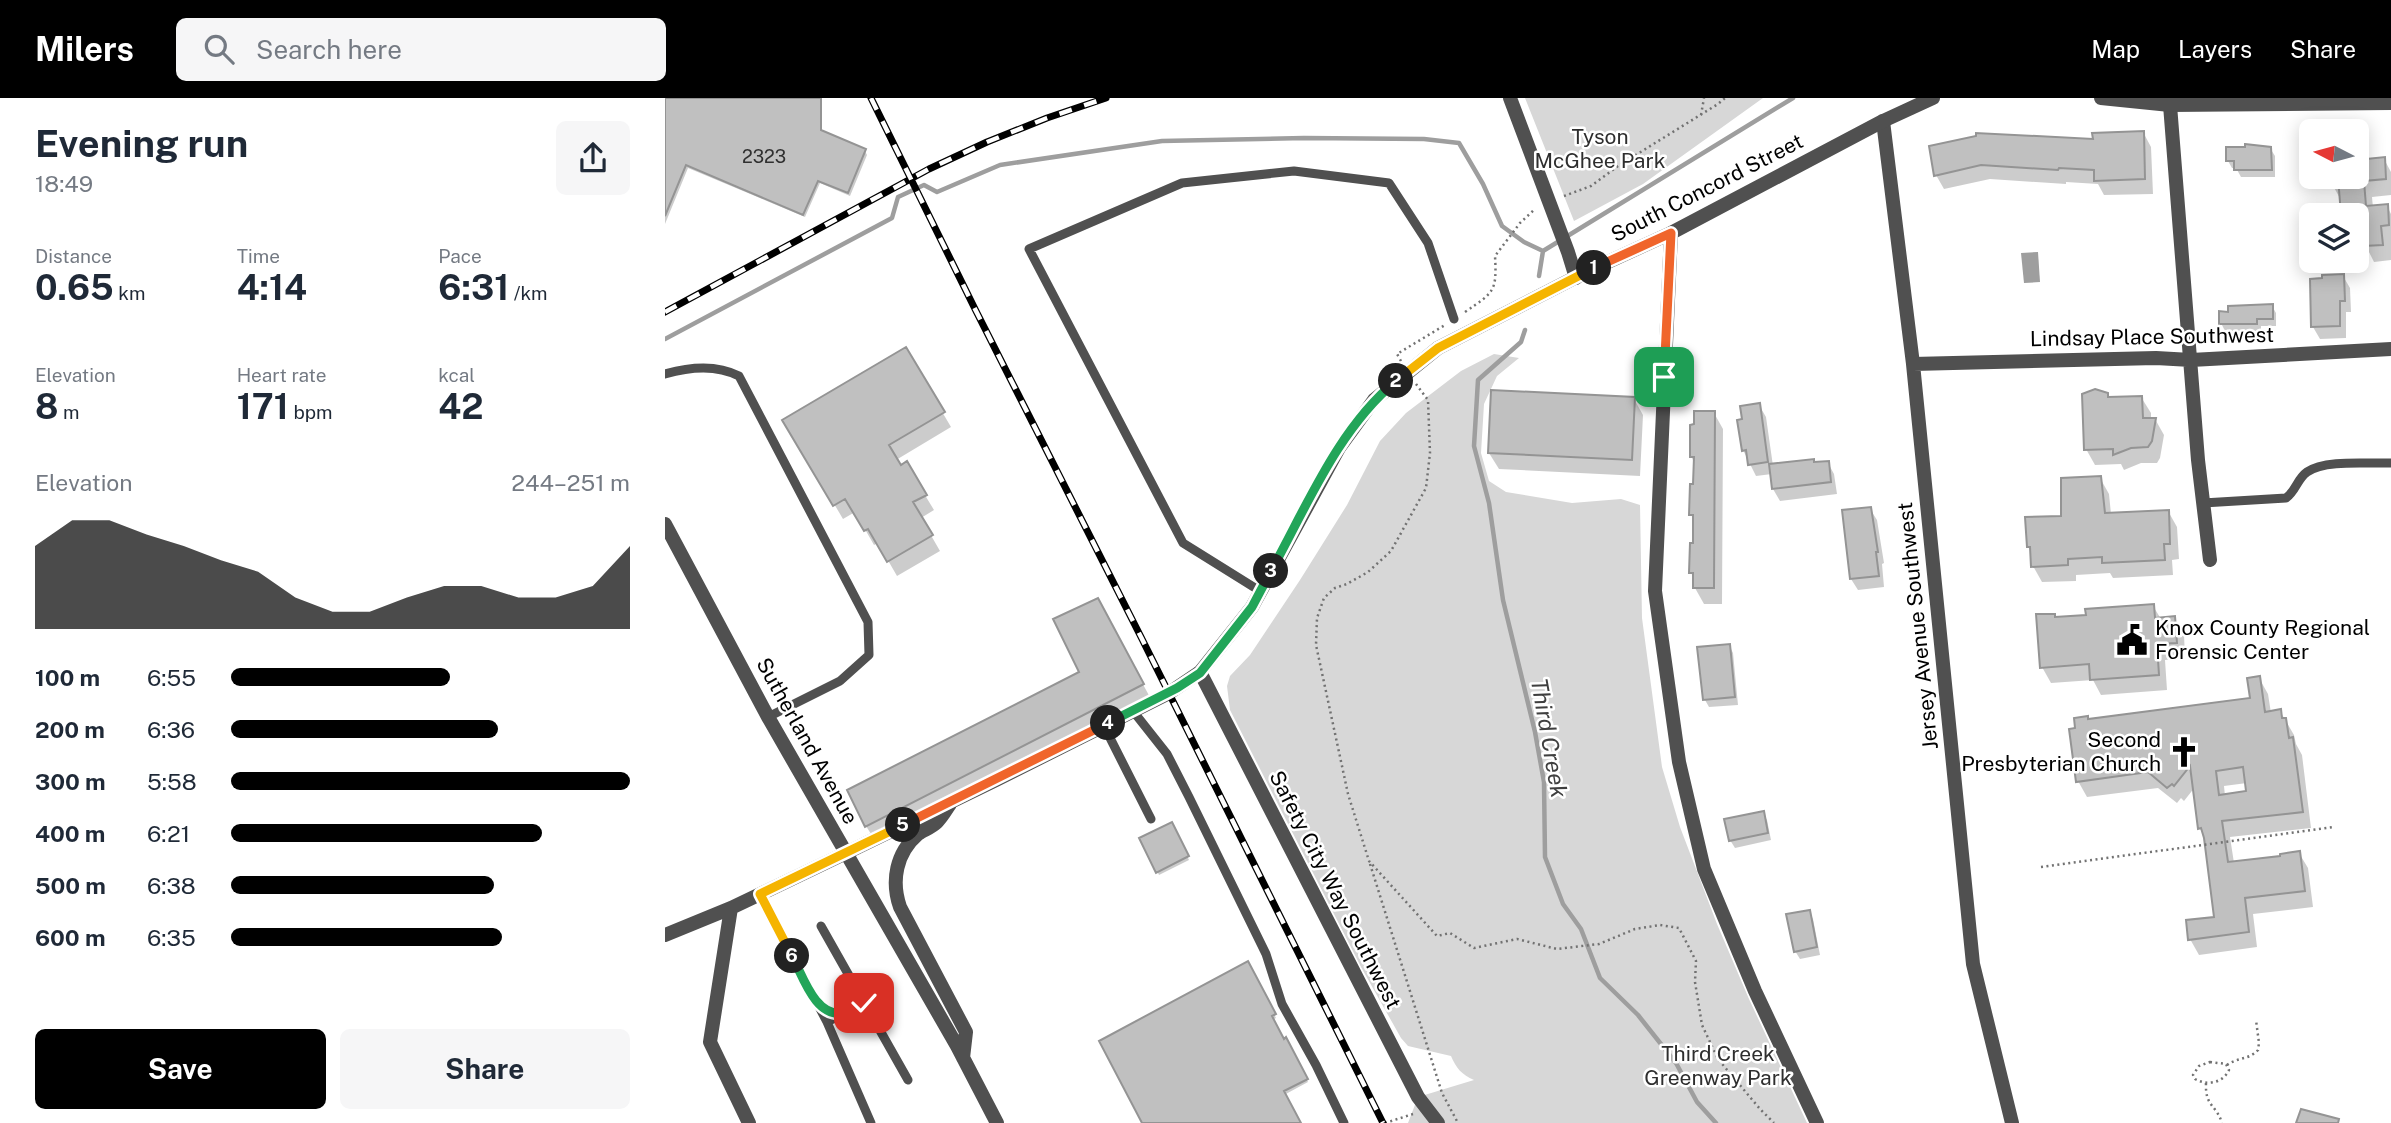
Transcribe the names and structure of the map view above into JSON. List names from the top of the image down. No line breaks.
{"streets":{"street":["South Concord Street","Lindsay Place Southwest","Jersey Avenue Southwest","Sutherland Avenue","Safety City Way Southwest"]},"crossings":[["South Concord Street","Jersey Avenue Southwest"],["South Concord Street","Sutherland Avenue"],["South Concord Street","Safety City Way Southwest"],["Lindsay Place Southwest","Jersey Avenue Southwest"]],"water":["Third Creek"],"parks":["Tyson McGhee Park","Third Creek Greenway Park"],"places":{"public building":["Knox County Regional Forensic Center"],"church":["Second Presbyterian Church"]},"house_numbers":["2323"],"north":"left","page":{"header":"Milers","search":"Search here","nav":["Map","Layers","Share"],"heading":["Evening run","18:49"],"stats":[["Distance","0.65 km"],["Time","4:14"],["Pace","6:31 /km"],["Elevation","8 m"],["Heart rate","171 bpm"],["kcal","42"]],"pins":["1","2","3","4","5","6"],"chart":["Elevation","244–251 m"],"list":[{"name":"100 m","note":"6:55"},{"name":"200 m","note":"6:36"},{"name":"300 m","note":"5:58"},{"name":"400 m","note":"6:21"},{"name":"500 m","note":"6:38"},{"name":"600 m","note":"6:35"}],"buttons":["Save","Share"]}}
